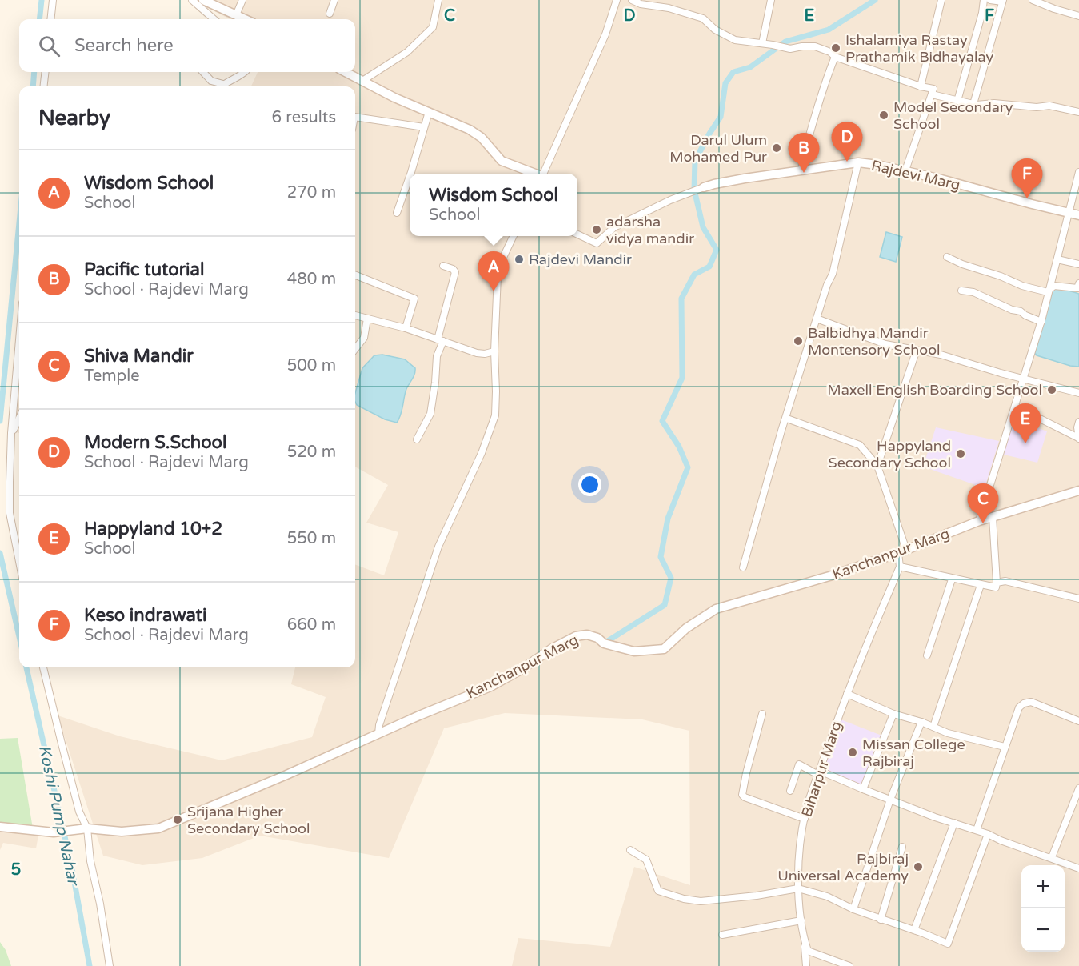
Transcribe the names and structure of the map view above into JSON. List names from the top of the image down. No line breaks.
{"streets":{"main road":["Rajdevi Marg","Kanchanpur Marg"],"street":["Biharpur Marg"]},"crossings":[["Kanchanpur Marg","Biharpur Marg"]],"water":["Koshi Pump Nahar"],"places":["Ishalamiya Rastay Prathamik Bidhayalay","Model Secondary School","Darul Ulum Mohamed Pur","adarsha vidya mandir","Rajdevi Mandir","Balbidhya Mandir Montensory School","Maxell English Boarding School","Happyland Secondary School","Missan College Rajbiraj","Srijana Higher Secondary School","Rajbiraj Universal Academy"],"page":{"search":"Search here","heading":["Nearby","6 results"],"pins":["D","B","F","A","E","C"],"list":[{"mark":"A","name":"Wisdom School","note":"School","value":"270 m"},{"mark":"B","name":"Pacific tutorial","note":"School · Rajdevi Marg","value":"480 m"},{"mark":"C","name":"Shiva Mandir","note":"Temple","value":"500 m"},{"mark":"D","name":"Modern S.School","note":"School · Rajdevi Marg","value":"520 m"},{"mark":"E","name":"Happyland 10+2","note":"School","value":"550 m"},{"mark":"F","name":"Keso indrawati","note":"School · Rajdevi Marg","value":"660 m"}],"popup":["Wisdom School","School"],"map_buttons":["+","−"]},"grid":{"columns":["C","D","E","F"],"rows":["5"]}}
